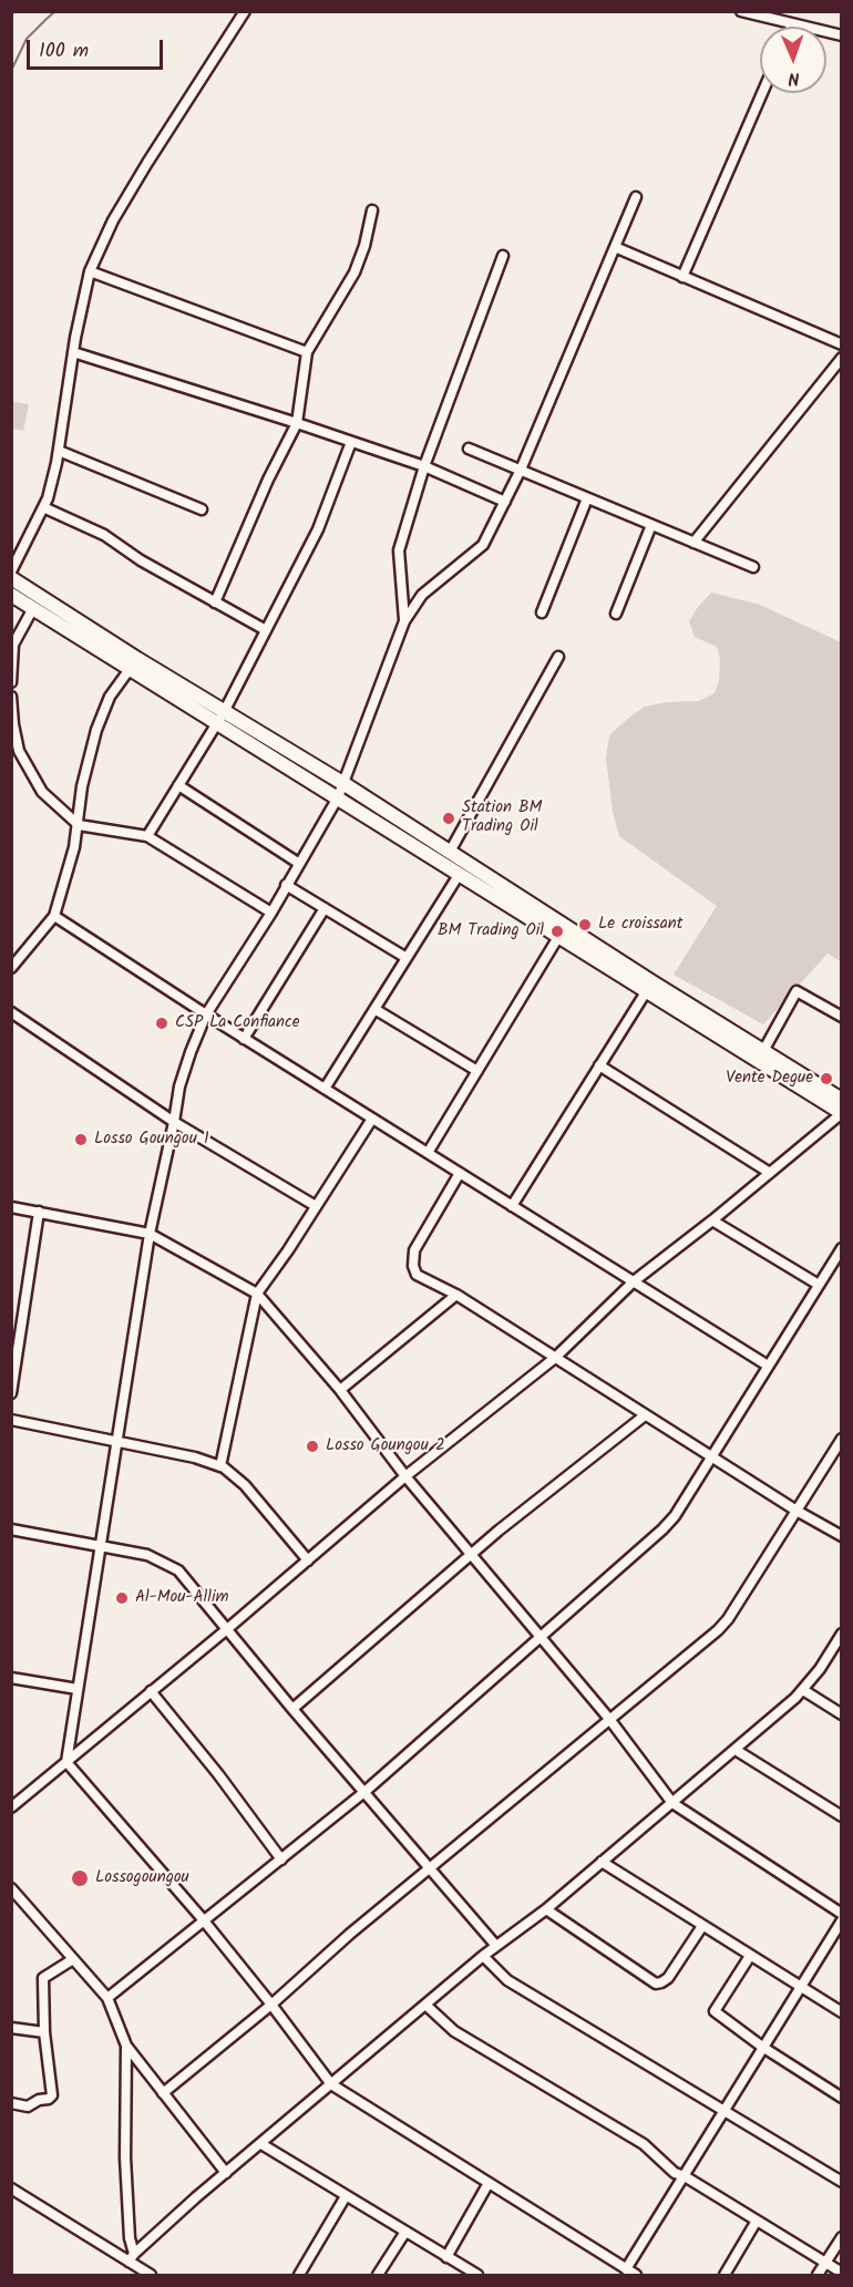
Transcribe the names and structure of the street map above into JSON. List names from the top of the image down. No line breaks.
{"places":["Station BM Trading Oil","Le croissant","BM Trading Oil","CSP La Confiance","Vente Degue","Losso Goungou 1","Losso Goungou 2","Al-Mou-Allim","Lossogoungou"],"scale_bar":"100 m","north":"bottom"}
